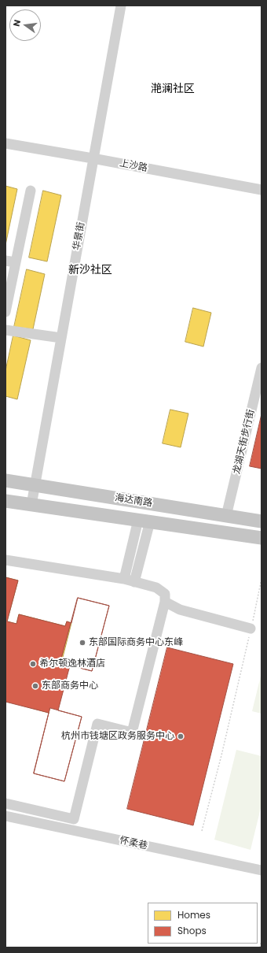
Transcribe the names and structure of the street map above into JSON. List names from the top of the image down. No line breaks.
{"streets":{"main road":["海达南路"],"street":["上沙路","华景街","龙湖天街步行街","怀柔巷"]},"crossings":[["上沙路","华景街"],["华景街","海达南路"],["龙湖天街步行街","海达南路"]],"districts":["滟澜社区","新沙社区"],"places":["东部国际商务中心东峰","希尔顿逸林酒店","东部商务中心","杭州市钱塘区政务服务中心"],"legend":["Homes","Shops"],"north":"left"}
